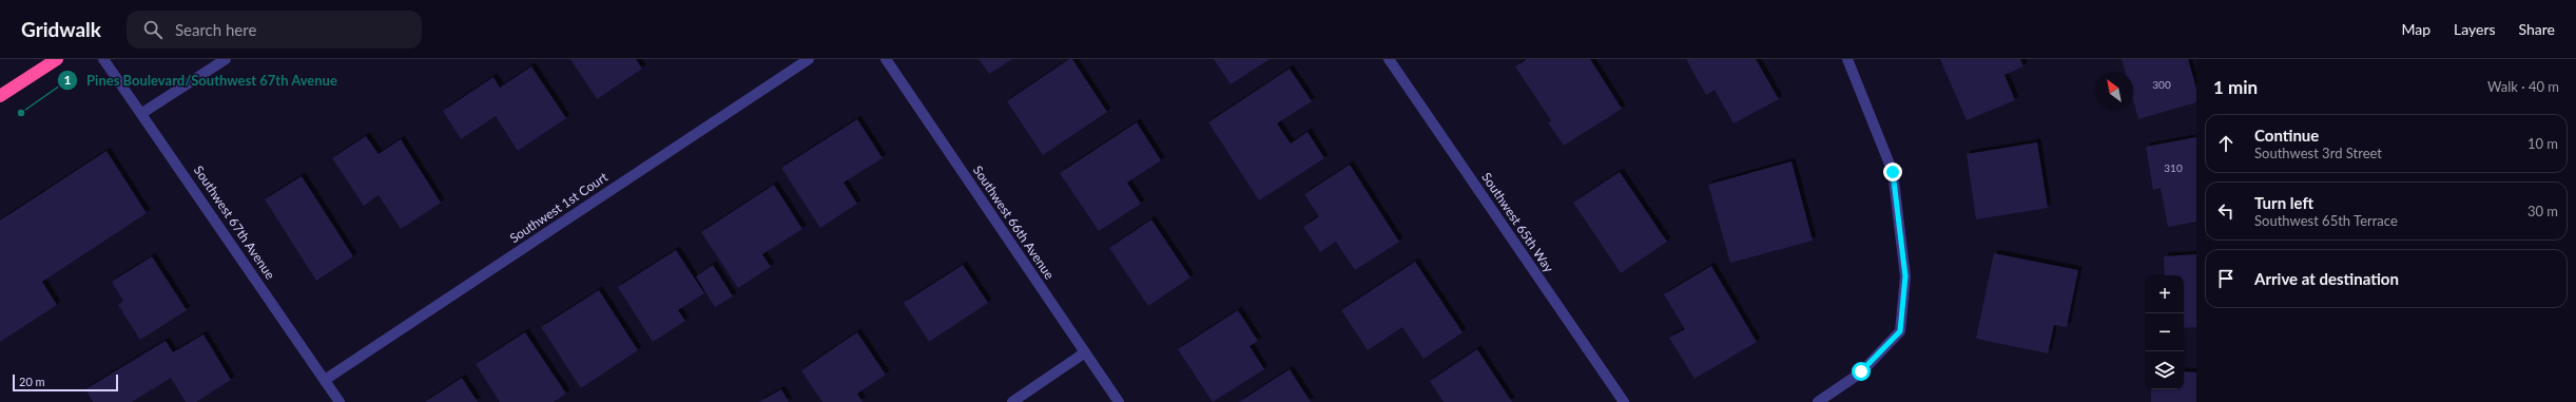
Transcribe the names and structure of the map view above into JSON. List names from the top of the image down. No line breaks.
{"streets":{"street":["Southwest 1st Court","Southwest 67th Avenue","Southwest 66th Avenue","Southwest 65th Way"]},"crossings":[["Southwest 1st Court","Southwest 67th Avenue"]],"places":["Pines Boulevard/Southwest 67th Avenue"],"house_numbers":["300","310"],"scale_bar":"20 m","north":"top left","page":{"header":"Gridwalk","search":"Search here","nav":["Map","Layers","Share"],"heading":["1 min","Walk · 40 m"],"list":[["Continue","Southwest 3rd Street","10 m"],["Turn left","Southwest 65th Terrace","30 m"],"Arrive at destination"],"map_buttons":["+","−"],"scale":"20 m"}}
